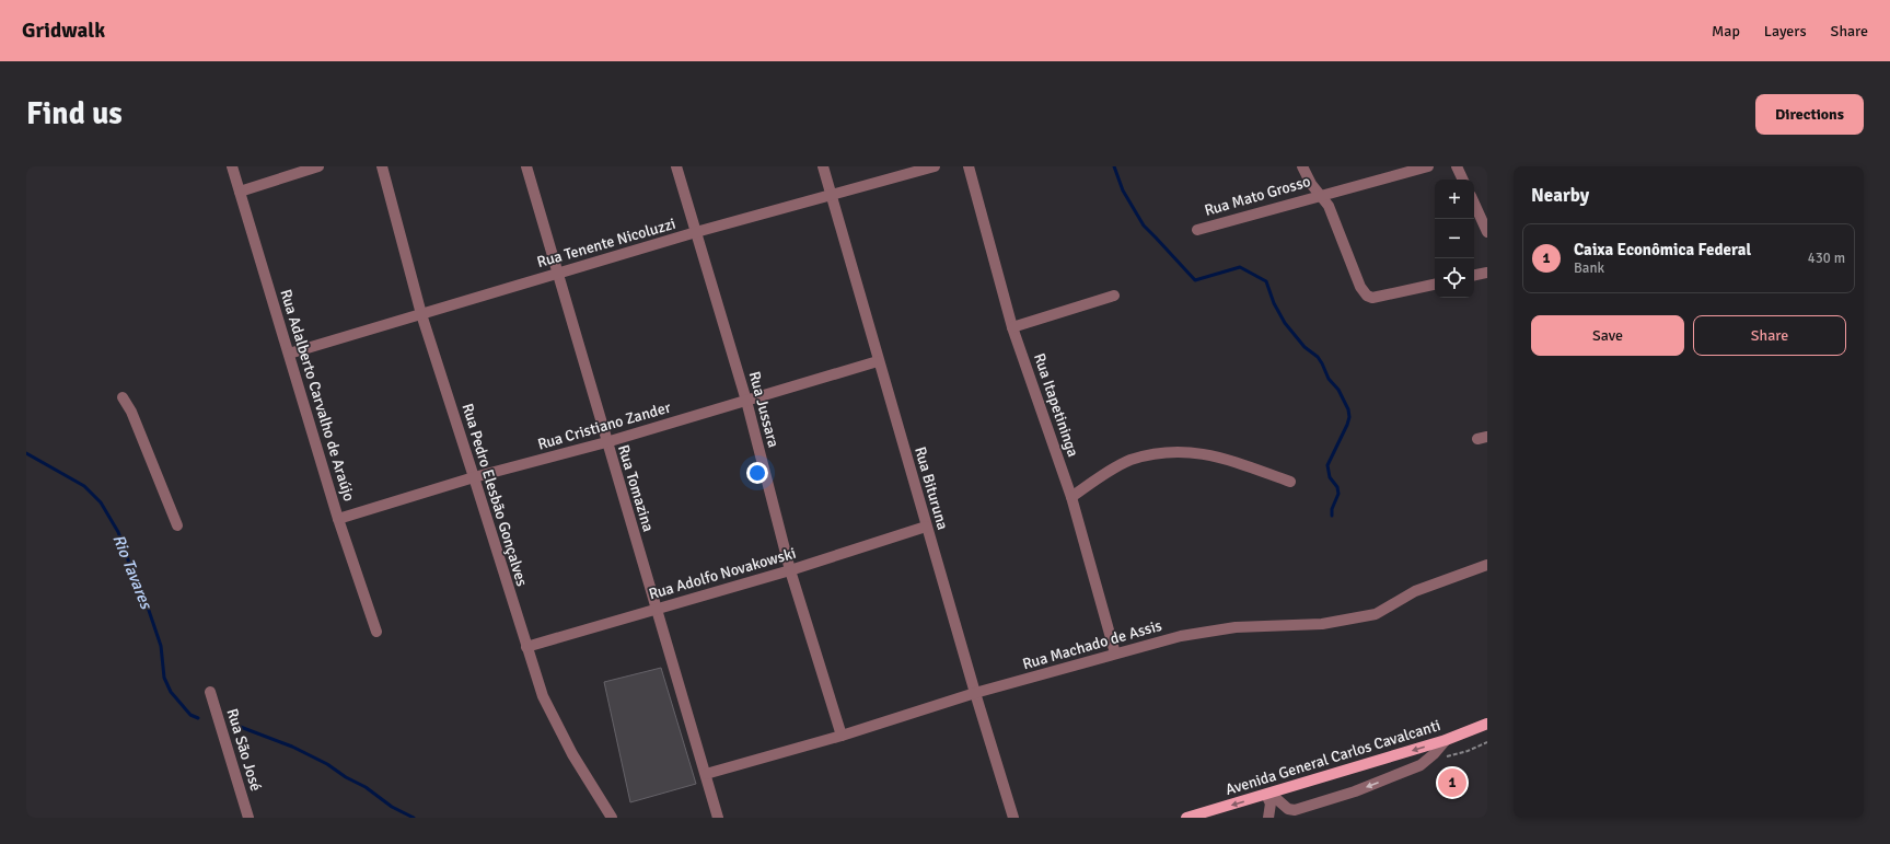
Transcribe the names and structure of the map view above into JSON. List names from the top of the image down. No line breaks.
{"streets":{"main road":["Avenida General Carlos Cavalcanti"],"street":["Rua Mato Grosso","Rua Tenente Nicoluzzi","Rua Adalberto Carvalho de Araújo","Rua Itapetininga","Rua Jussara","Rua Cristiano Zander","Rua Tomazina","Rua Bituruna","Rua Pedro Elesbão Gonçalves","Rua Adolfo Novakowski","Rua Machado de Assis","Rua São José"]},"crossings":[["Rua Tenente Nicoluzzi","Rua Adalberto Carvalho de Araújo"],["Rua Tenente Nicoluzzi","Rua Jussara"],["Rua Tenente Nicoluzzi","Rua Tomazina"],["Rua Tenente Nicoluzzi","Rua Bituruna"],["Rua Tenente Nicoluzzi","Rua Pedro Elesbão Gonçalves"],["Rua Adalberto Carvalho de Araújo","Rua Cristiano Zander"],["Rua Itapetininga","Rua Machado de Assis"],["Rua Jussara","Rua Cristiano Zander"],["Rua Jussara","Rua Adolfo Novakowski"],["Rua Jussara","Rua Machado de Assis"],["Rua Cristiano Zander","Rua Tomazina"],["Rua Cristiano Zander","Rua Bituruna"],["Rua Cristiano Zander","Rua Pedro Elesbão Gonçalves"],["Rua Tomazina","Rua Adolfo Novakowski"],["Rua Tomazina","Rua Machado de Assis"],["Rua Bituruna","Rua Adolfo Novakowski"],["Rua Bituruna","Rua Machado de Assis"],["Rua Pedro Elesbão Gonçalves","Rua Adolfo Novakowski"]],"one_way":["Avenida General Carlos Cavalcanti"],"water":["Rio Tavares"],"page":{"header":"Gridwalk","nav":["Map","Layers","Share"],"buttons":["Directions",["Save","Share"]],"title":"Find us","heading":"Nearby","map_buttons":["+","−"],"list":[{"mark":"1","name":"Caixa Econômica Federal","note":"Bank","value":"430 m"}],"pins":"1"}}
